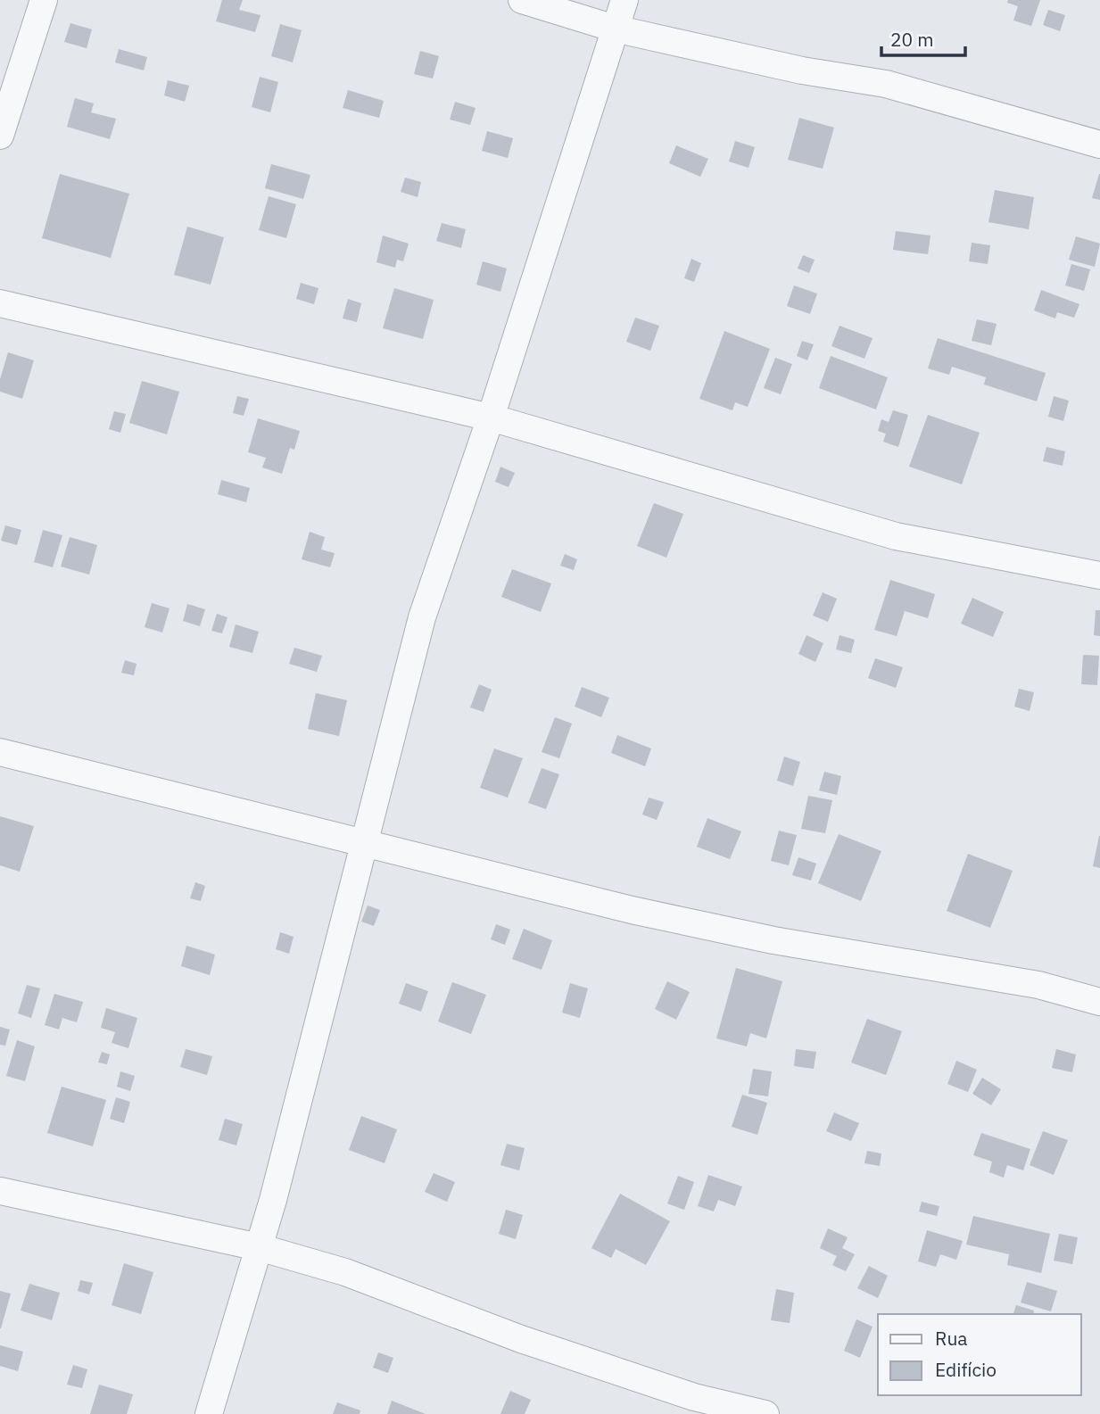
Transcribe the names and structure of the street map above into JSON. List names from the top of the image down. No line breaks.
{"legend":["Rua","Edifício"],"scale_bar":"20 m"}
